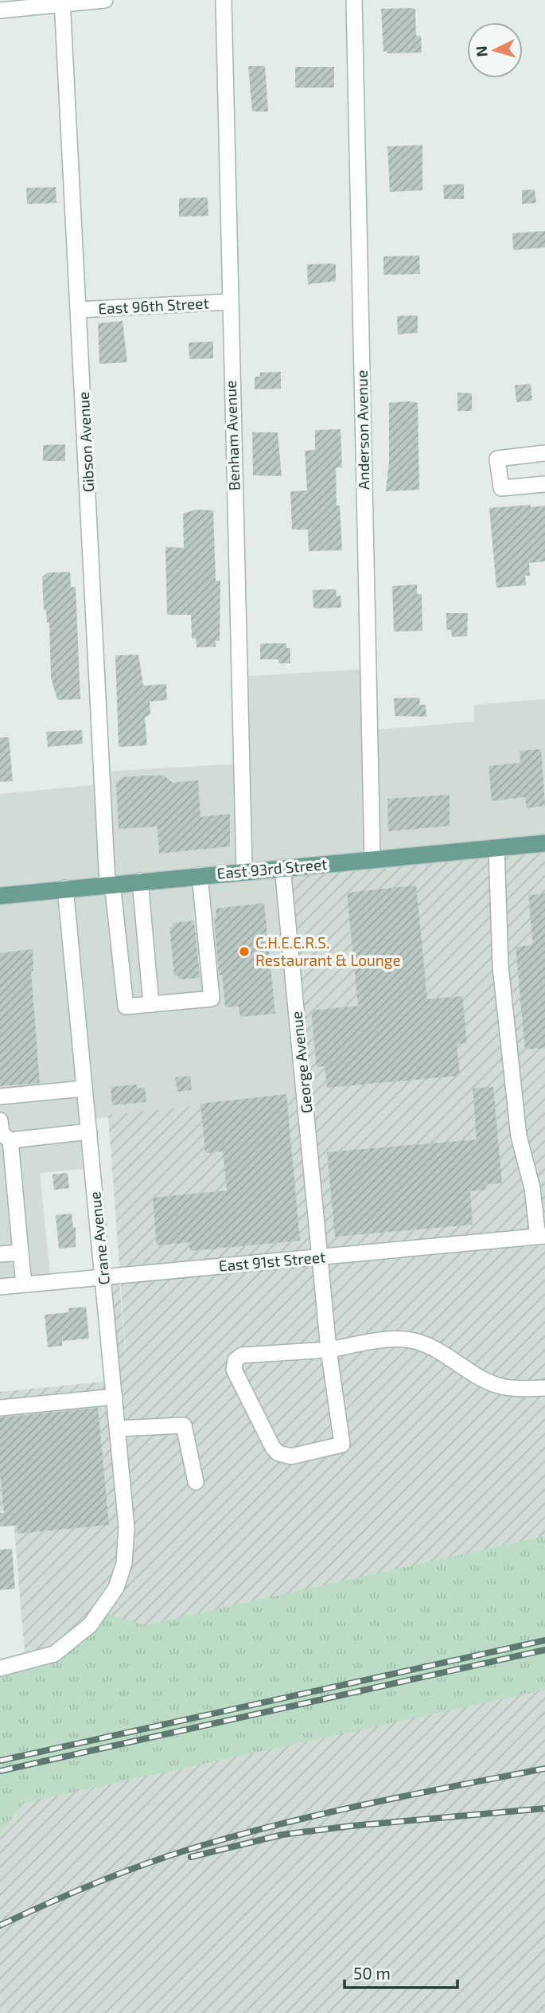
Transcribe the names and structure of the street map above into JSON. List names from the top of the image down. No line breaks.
{"streets":{"main road":["East 93rd Street"],"street":["East 96th Street","Anderson Avenue","Benham Avenue","Gibson Avenue","George Avenue","Crane Avenue","East 91st Street"]},"crossings":[["East 96th Street","Benham Avenue"],["East 96th Street","Gibson Avenue"],["Anderson Avenue","East 93rd Street"],["Benham Avenue","East 93rd Street"],["Gibson Avenue","East 93rd Street"],["East 93rd Street","George Avenue"],["East 93rd Street","Crane Avenue"],["George Avenue","East 91st Street"],["Crane Avenue","East 91st Street"]],"places":["C.H.E.E.R.S. Restaurant & Lounge"],"scale_bar":"50 m","north":"left"}
